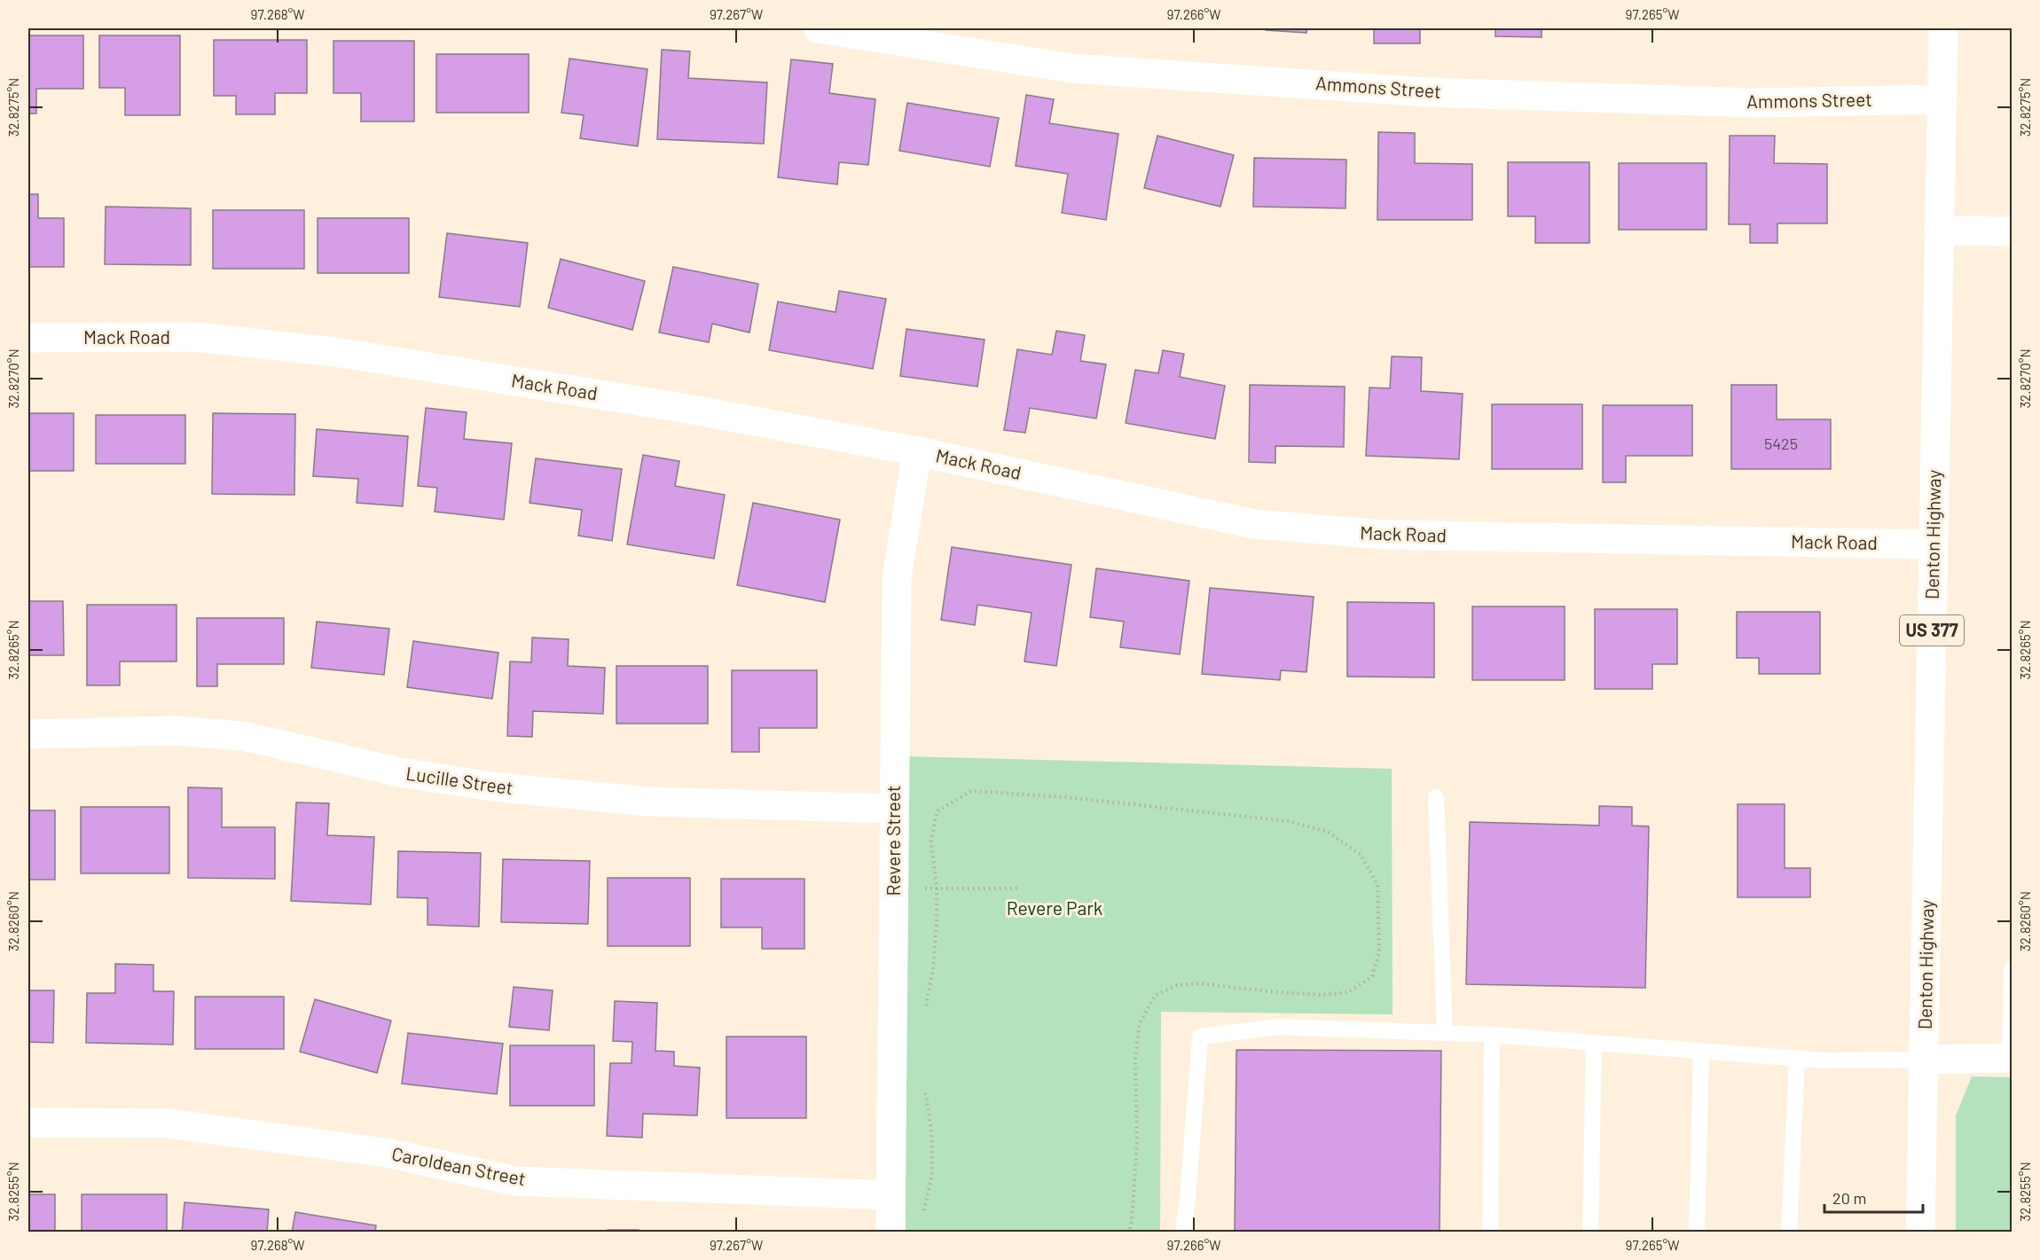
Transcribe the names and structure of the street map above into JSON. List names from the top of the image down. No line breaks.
{"streets":{"street":["Ammons Street","Mack Road","Denton Highway","US 377","Lucille Street","Revere Street","Caroldean Street"]},"crossings":[["Ammons Street","Denton Highway"],["Mack Road","Denton Highway"],["Mack Road","Revere Street"],["Lucille Street","Revere Street"],["Revere Street","Caroldean Street"]],"parks":["Revere Park"],"house_numbers":["5425"],"scale_bar":"20 m","coordinates":["97.268°W","97.267°W","97.266°W","97.265°W","32.8275°N","32.8270°N","32.8265°N","32.8260°N","32.8255°N"]}
